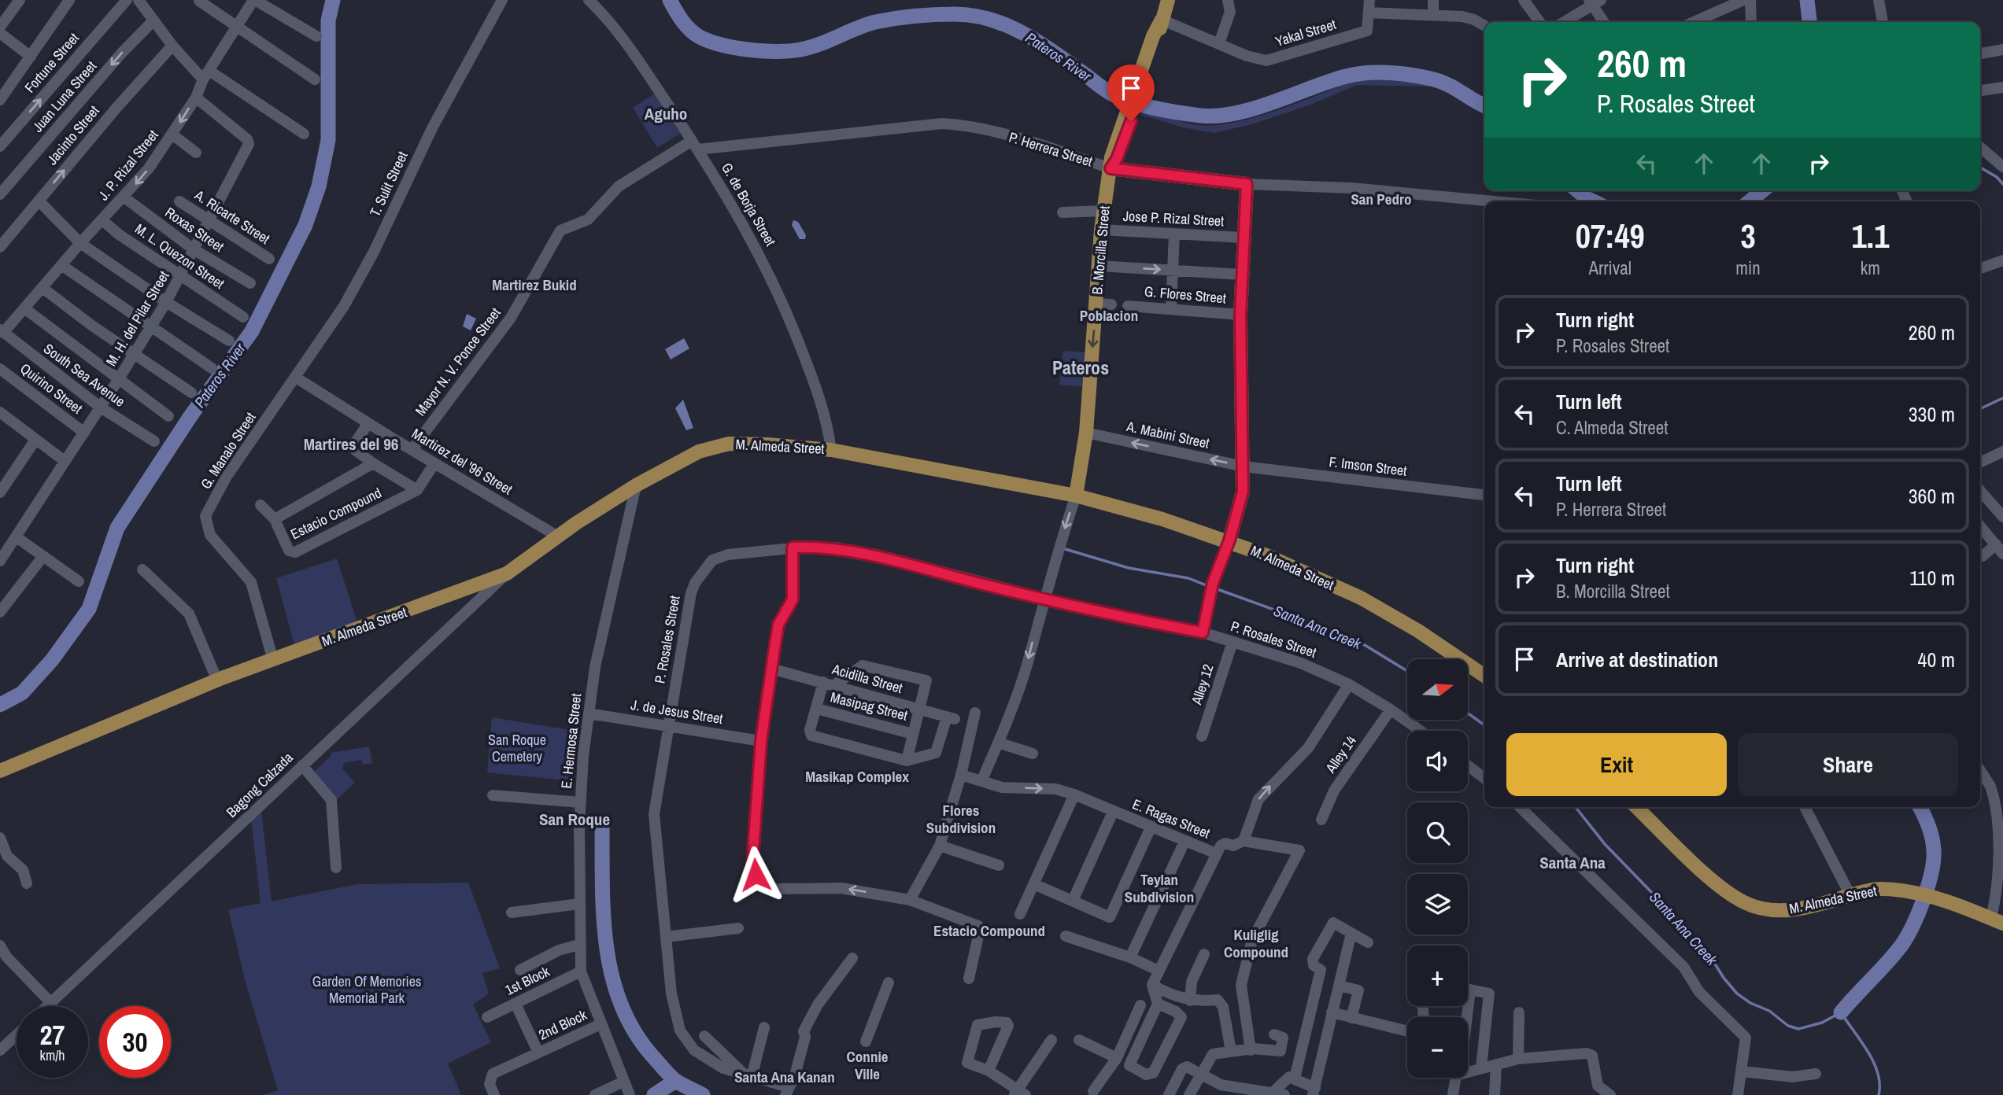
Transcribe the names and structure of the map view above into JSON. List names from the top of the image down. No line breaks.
{"streets":{"main road":["P. Herrera Street","B. Morcilla Street","M. Almeda Street"],"street":["Yakal Street","Fortune Street","Juan Luna Street","Jacinto Street","J. P. Rizal Street","T. Sulit Street","G. de Borja Street","A. Ricarte Street","Jose P. Rizal Street","Roxas Street","M. L. Quezon Street","G. Flores Street","M. H. del Pilar Street","Mayor N. V. Ponce Street","South Sea Avenue","Quirino Street","A. Mabini Street","G. Manalo Street","Martirez del '96 Street","F. Imson Street","Estacio Compound","P. Rosales Street","Acidilla Street","Alley 12","Masipag Street","J. de Jesus Street","E. Hermosa Street","Alley 14","Bagong Calzada","E. Ragas Street","1st Block","2nd Block"]},"crossings":[["Yakal Street","B. Morcilla Street"],["P. Herrera Street","G. de Borja Street"],["P. Herrera Street","B. Morcilla Street"],["P. Herrera Street","Mayor N. V. Ponce Street"],["J. P. Rizal Street","Roxas Street"],["J. P. Rizal Street","M. L. Quezon Street"],["J. P. Rizal Street","M. H. del Pilar Street"],["J. P. Rizal Street","South Sea Avenue"],["T. Sulit Street","G. Manalo Street"],["T. Sulit Street","Martirez del '96 Street"],["G. de Borja Street","Mayor N. V. Ponce Street"],["G. de Borja Street","M. Almeda Street"],["A. Ricarte Street","M. H. del Pilar Street"],["Jose P. Rizal Street","B. Morcilla Street"],["Roxas Street","M. H. del Pilar Street"],["B. Morcilla Street","A. Mabini Street"],["B. Morcilla Street","M. Almeda Street"],["M. L. Quezon Street","M. H. del Pilar Street"],["M. H. del Pilar Street","South Sea Avenue"],["M. H. del Pilar Street","Quirino Street"],["Mayor N. V. Ponce Street","Martirez del '96 Street"],["A. Mabini Street","F. Imson Street"],["M. Almeda Street","G. Manalo Street"],["M. Almeda Street","Martirez del '96 Street"],["M. Almeda Street","E. Hermosa Street"],["M. Almeda Street","Bagong Calzada"],["G. Manalo Street","Martirez del '96 Street"],["P. Rosales Street","Alley 12"],["P. Rosales Street","J. de Jesus Street"],["P. Rosales Street","Alley 14"],["J. de Jesus Street","E. Hermosa Street"],["E. Hermosa Street","1st Block"],["E. Hermosa Street","2nd Block"],["1st Block","2nd Block"]],"one_way":["Jacinto Street","A. Mabini Street"],"districts":["Aguho","San Pedro","Martirez Bukid","Poblacion","Pateros","Martires del 96","Masikap Complex","Flores Subdivision","San Roque","Santa Ana","Teylan Subdivision","Estacio Compound","Kuliglig Compound","Connie Ville","Santa Ana Kanan"],"water":["Pateros River","Santa Ana Creek"],"parks":["San Roque Cemetery","Garden Of Memories Memorial Park"],"north":"right","page":{"turn":["260 m","P. Rosales Street"],"eta":["07:49","Arrival","3","min","1.1","km"],"list":[{"name":"Turn right","note":"P. Rosales Street","value":"260 m"},{"name":"Turn left","note":"C. Almeda Street","value":"330 m"},{"name":"Turn left","note":"P. Herrera Street","value":"360 m"},{"name":"Turn right","note":"B. Morcilla Street","value":"110 m"},{"name":"Arrive at destination","value":"40 m"}],"map_buttons":["+","−"],"buttons":["Exit","Share"],"speed":"27 km/h","limit":"30"}}
